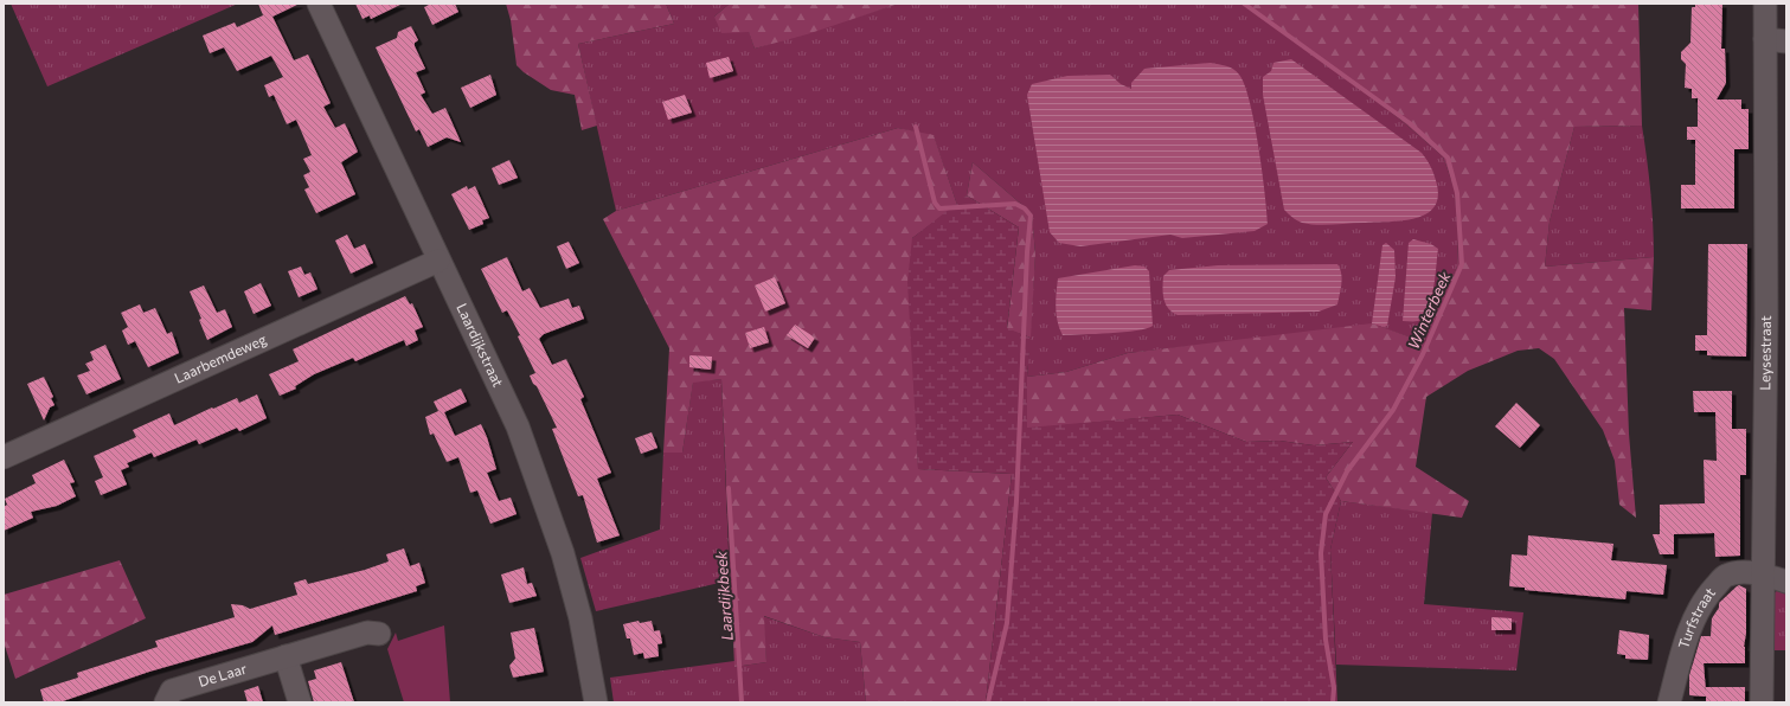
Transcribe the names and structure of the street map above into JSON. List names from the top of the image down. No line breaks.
{"streets":{"street":["Laardijkstraat","Leysestraat","Laarbemdeweg","Turfstraat","De Laar"]},"crossings":[["Laardijkstraat","Laarbemdeweg"],["Leysestraat","Turfstraat"]],"water":["Winterbeek","Laardijkbeek"]}
